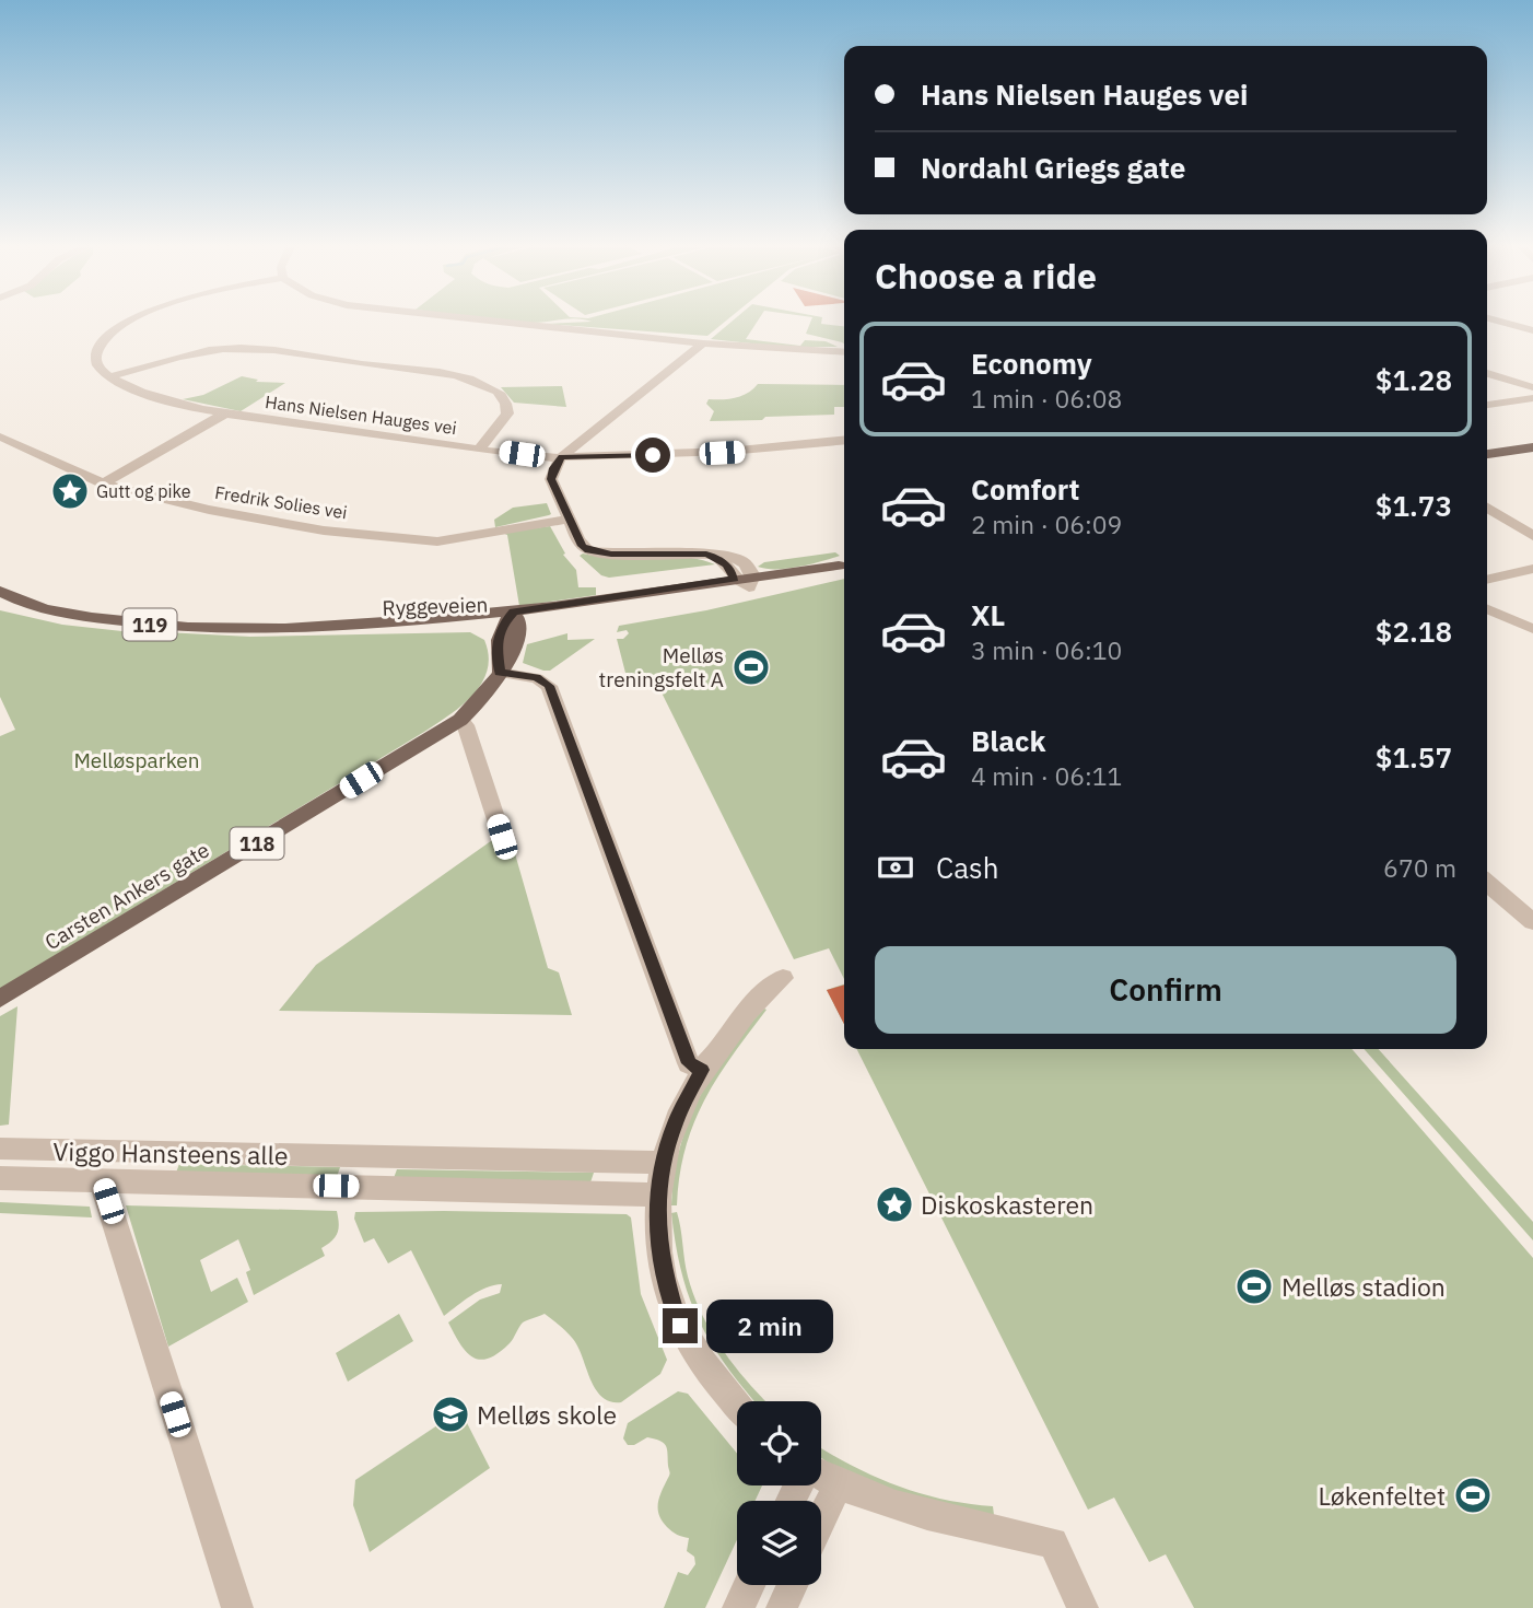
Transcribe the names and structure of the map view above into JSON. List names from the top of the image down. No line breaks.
{"streets":{"main road":["Ryggeveien","119","118","Carsten Ankers gate"],"street":["Hans Nielsen Hauges vei","Fredrik Solies vei","Viggo Hansteens alle"]},"crossings":[["Ryggeveien","Carsten Ankers gate"]],"parks":["Melløsparken"],"places":{"place":["Gutt og pike","Diskoskasteren"],"sports":["Melløs treningsfelt A","Melløs stadion","Løkenfeltet"],"school or university":["Melløs skole"]},"page":{"banner":["Hans Nielsen Hauges vei","Nordahl Griegs gate"],"heading":"Choose a ride","list":[{"name":"Economy","note":"1 min · 06:08","value":"$1.28"},{"name":"Comfort","note":"2 min · 06:09","value":"$1.73"},{"name":"XL","note":"3 min · 06:10","value":"$2.18"},{"name":"Black","note":"4 min · 06:11","value":"$1.57"}],"pay":["Cash","670 m"],"buttons":"Confirm","bubble":"2 min"}}
